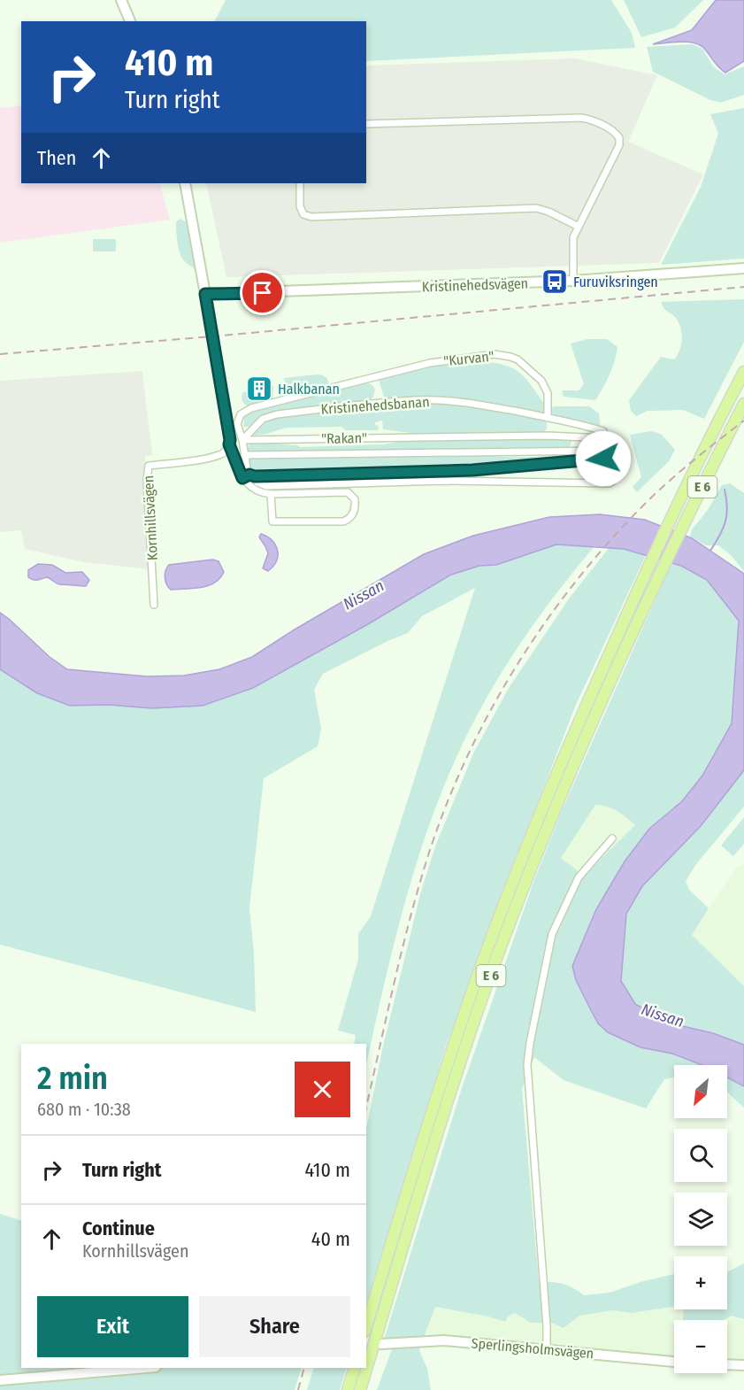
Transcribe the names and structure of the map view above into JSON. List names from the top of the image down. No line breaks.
{"streets":{"highway":["E 6"],"street":["Kristinehedsvägen","\"Kurvan\"","Kristinehedsbanan","\"Rakan\"","Kornhillsvägen","Sperlingsholmsvägen"]},"crossings":[["\"Kurvan\"","Kristinehedsbanan"],["Kristinehedsbanan","\"Rakan\""]],"water":["Nissan"],"places":{"bus stop":["Furuviksringen"],"building":["Halkbanan"]},"north":"bottom left","page":{"turn":["410 m","Turn right"],"then":"Then","heading":["2 min","680 m · 10:38"],"map_buttons":["+","−"],"list":[{"name":"Turn right","value":"410 m"},{"name":"Continue","note":"Kornhillsvägen","value":"40 m"}],"buttons":["Exit","Share"]}}
